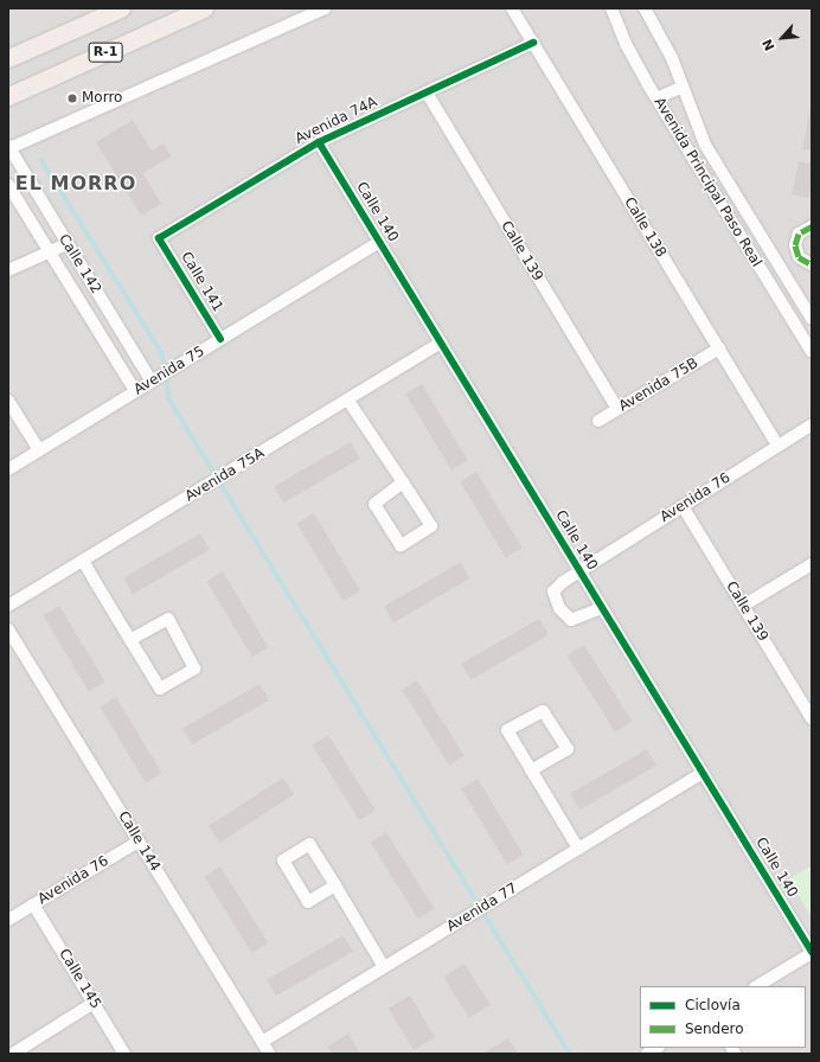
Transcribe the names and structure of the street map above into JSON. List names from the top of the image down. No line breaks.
{"streets":{"main road":["R-1"],"street":["Avenida 74A","Avenida Principal Paso Real","Calle 140","Calle 138","Calle 139","Calle 142","Calle 141","Avenida 75","Avenida 75B","Avenida 75A","Avenida 76","Calle 144","Avenida 77","Calle 145"]},"crossings":[["Avenida 74A","Calle 140"],["Avenida 74A","Calle 138"],["Avenida 74A","Calle 139"],["Avenida 74A","Calle 141"],["Calle 140","Avenida 75"],["Calle 140","Avenida 75A"],["Calle 140","Avenida 76"],["Calle 140","Avenida 77"],["Calle 138","Avenida 75B"],["Calle 138","Avenida 76"],["Calle 139","Avenida 75B"],["Calle 139","Avenida 76"],["Calle 142","Avenida 75"],["Calle 141","Avenida 75"],["Avenida 76","Calle 144"],["Avenida 76","Calle 145"],["Calle 144","Avenida 77"]],"districts":["EL MORRO"],"places":["Morro"],"legend":["Ciclovía","Sendero"],"north":"bottom left"}
